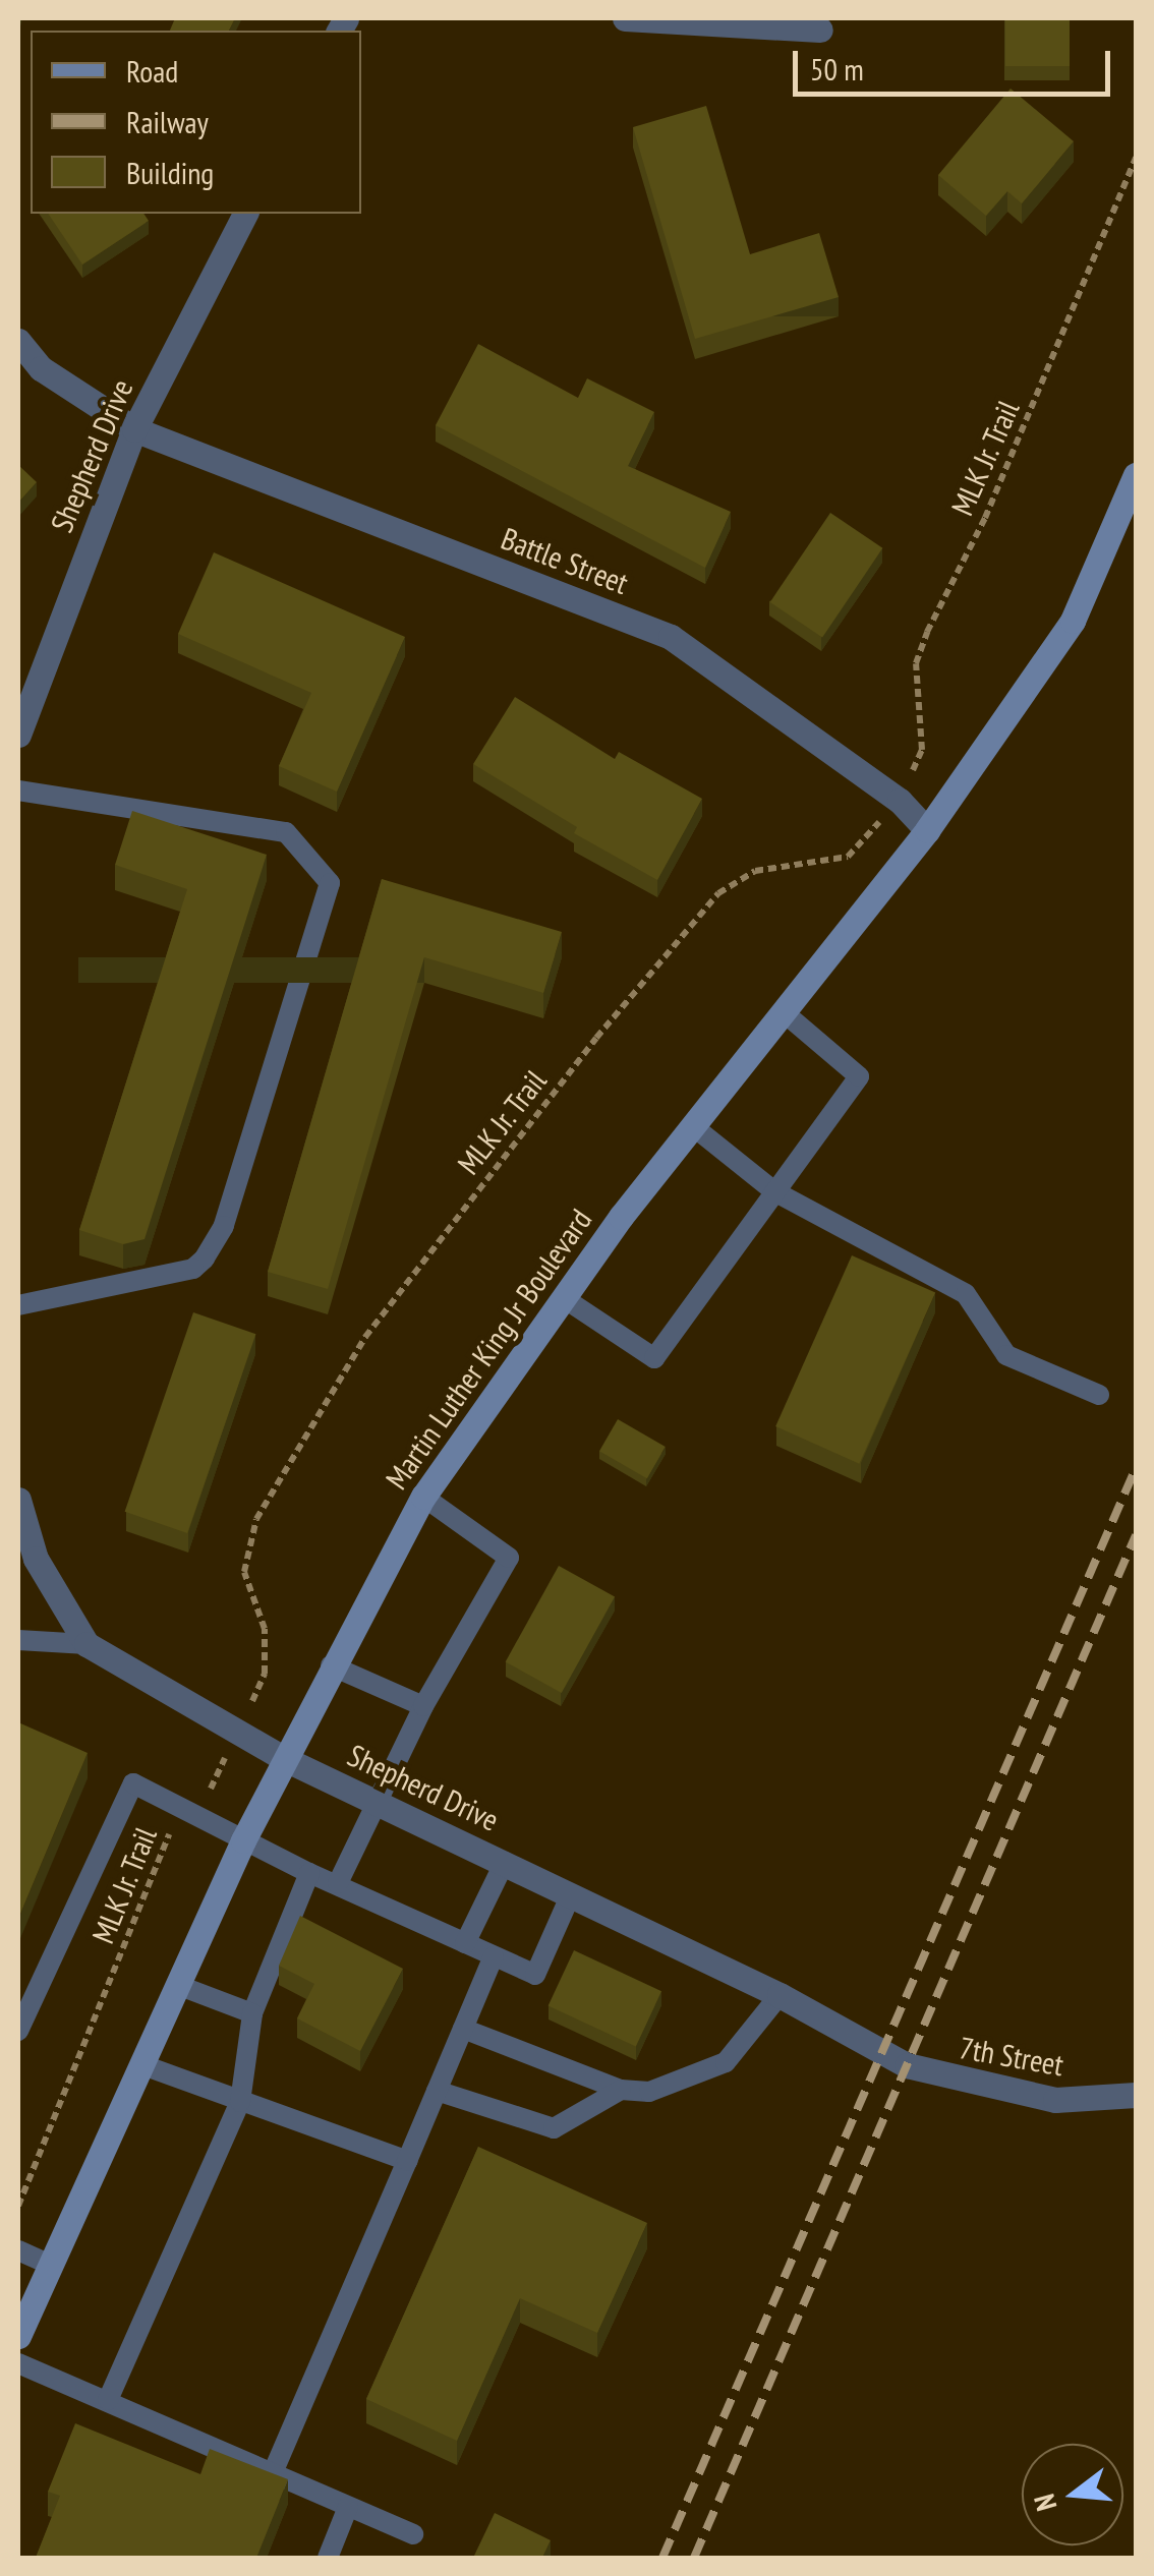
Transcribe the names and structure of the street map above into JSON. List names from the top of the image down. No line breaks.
{"streets":{"main road":["Martin Luther King Jr Boulevard"],"street":["Shepherd Drive","Battle Street","7th Street"],"path":["MLK Jr. Trail"]},"crossings":[["Shepherd Drive","MLK Jr. Trail"],["Shepherd Drive","Battle Street"],["Shepherd Drive","Martin Luther King Jr Boulevard"],["Shepherd Drive","7th Street"],["MLK Jr. Trail","Battle Street"],["Battle Street","Martin Luther King Jr Boulevard"]],"legend":["Road","Railway","Building"],"scale_bar":"50 m","north":"left"}
